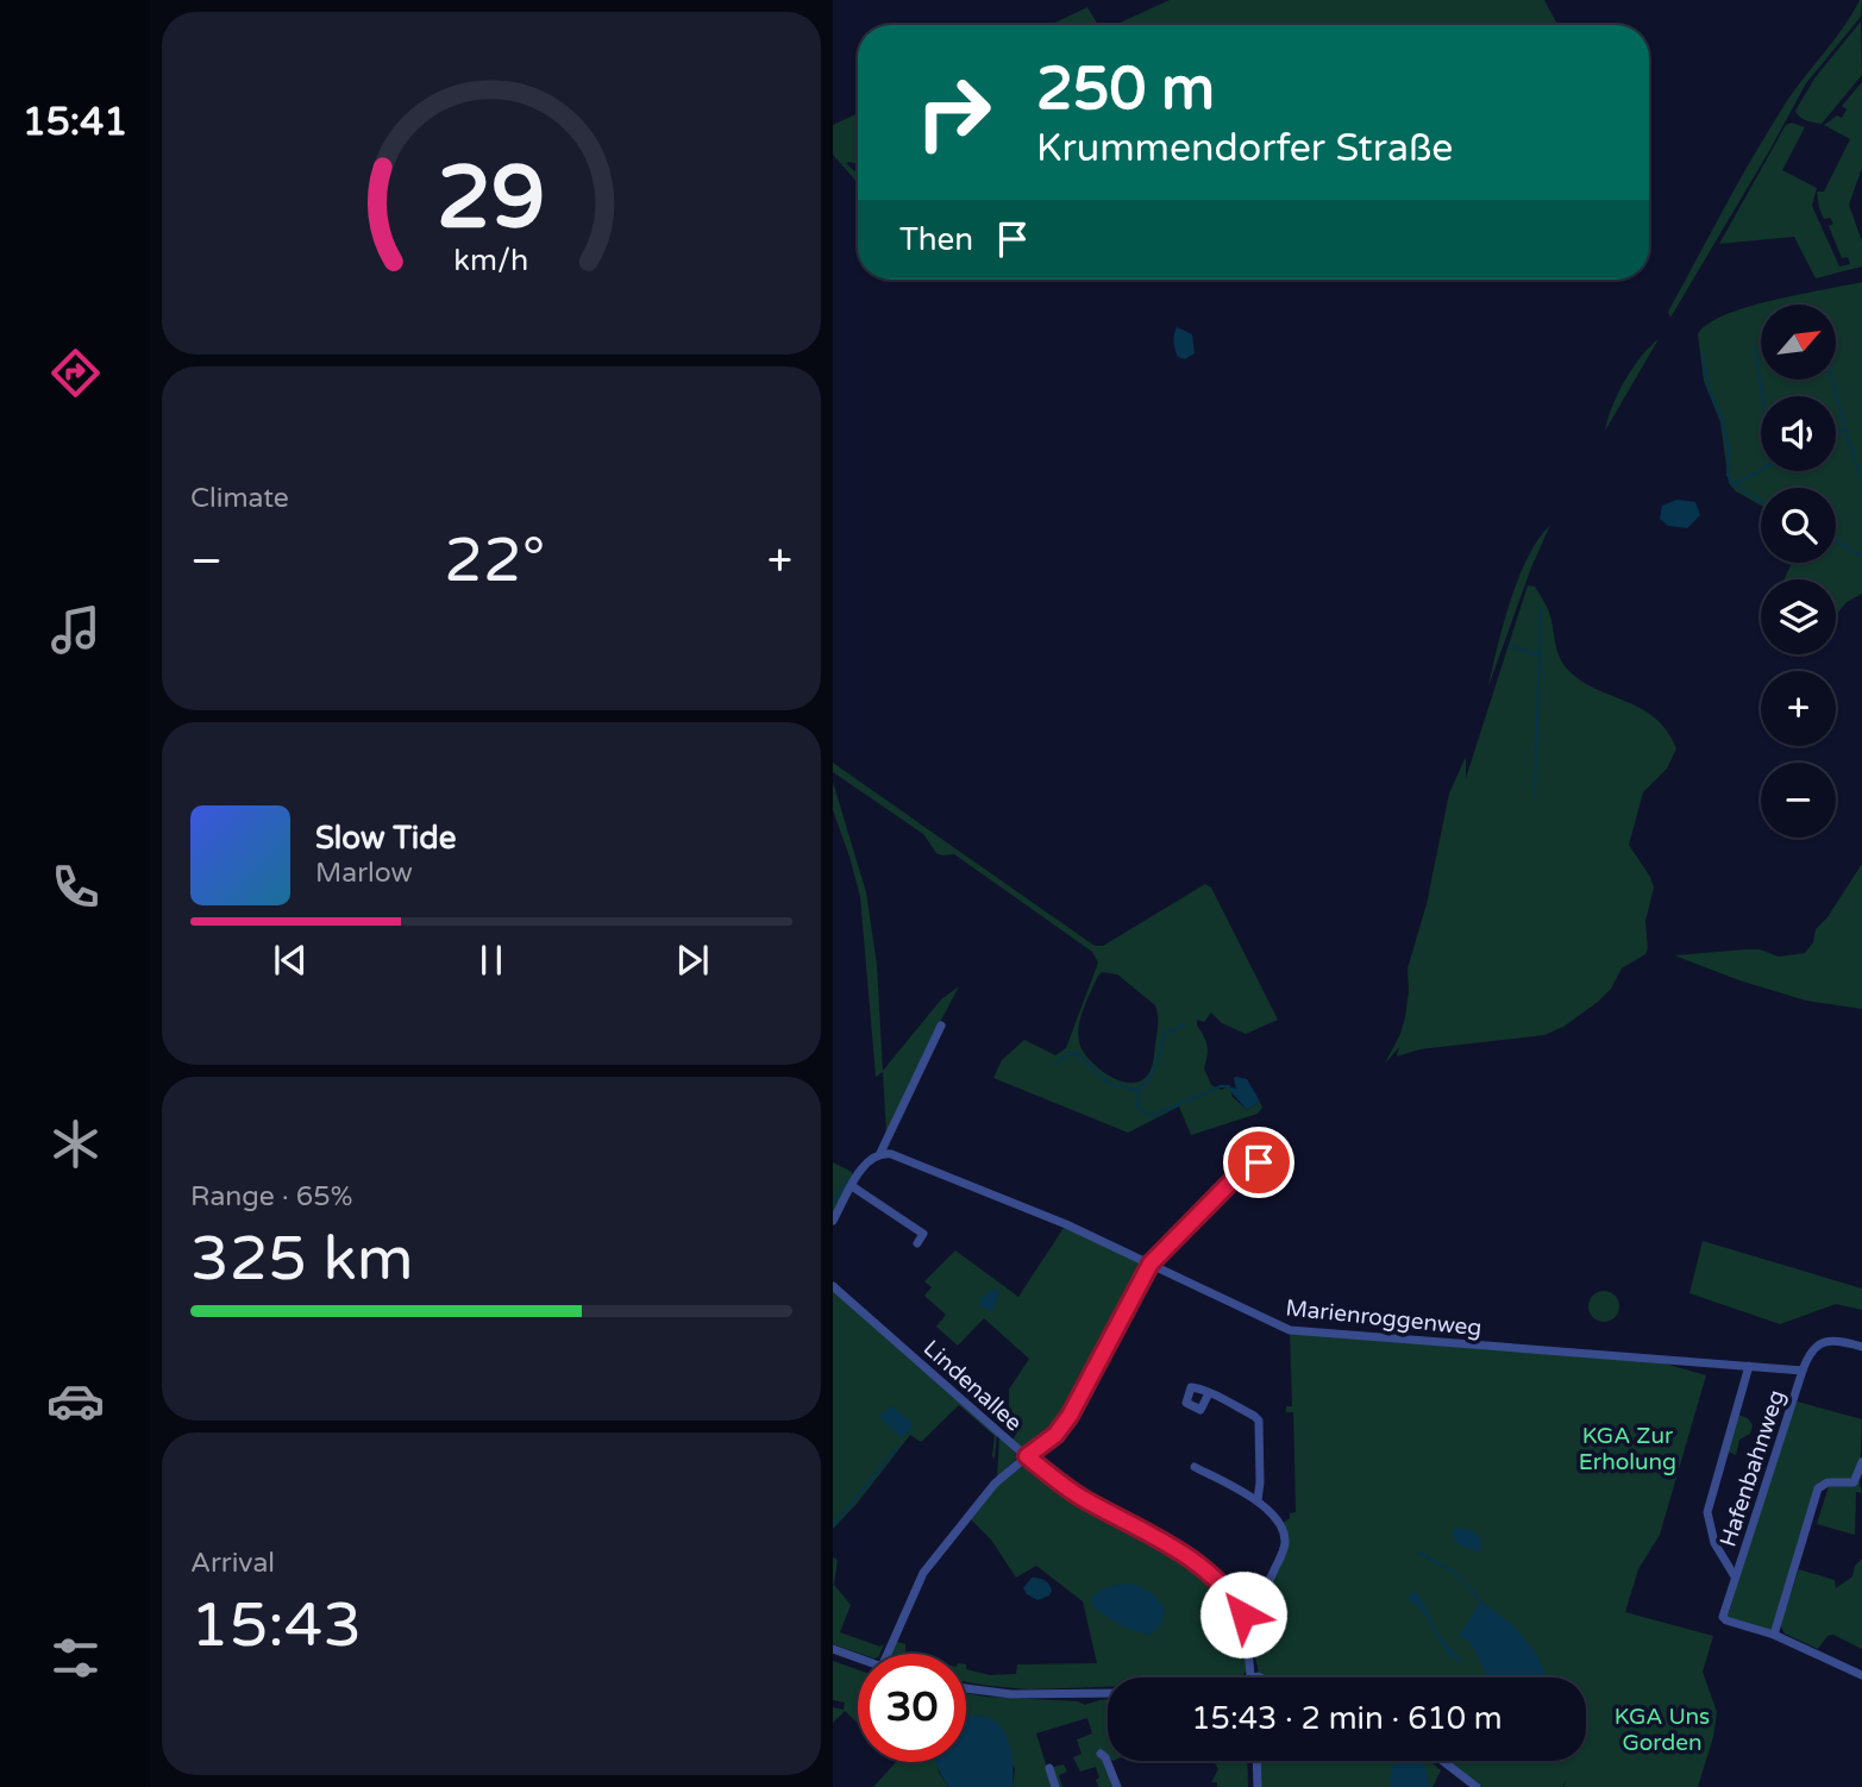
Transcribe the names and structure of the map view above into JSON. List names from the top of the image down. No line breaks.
{"streets":{"street":["Marienroggenweg","Lindenallee","Hafenbahnweg"]},"crossings":[["Marienroggenweg","Hafenbahnweg"]],"parks":["KGA Zur Erholung","KGA Uns Gorden"],"north":"top right","page":{"tabs":"15:41","turn":["250 m","Krummendorfer Straße"],"then":"Then","map_buttons":["+","−"],"tile":["Climate",["Range · 65%","325 km"],["Arrival","15:43"]],"heat":["−","22°","+"],"song":["Slow Tide","Marlow"],"limit":"30","trip":"15:43 · 2 min · 610 m","gauge":["29","km/h"]}}
